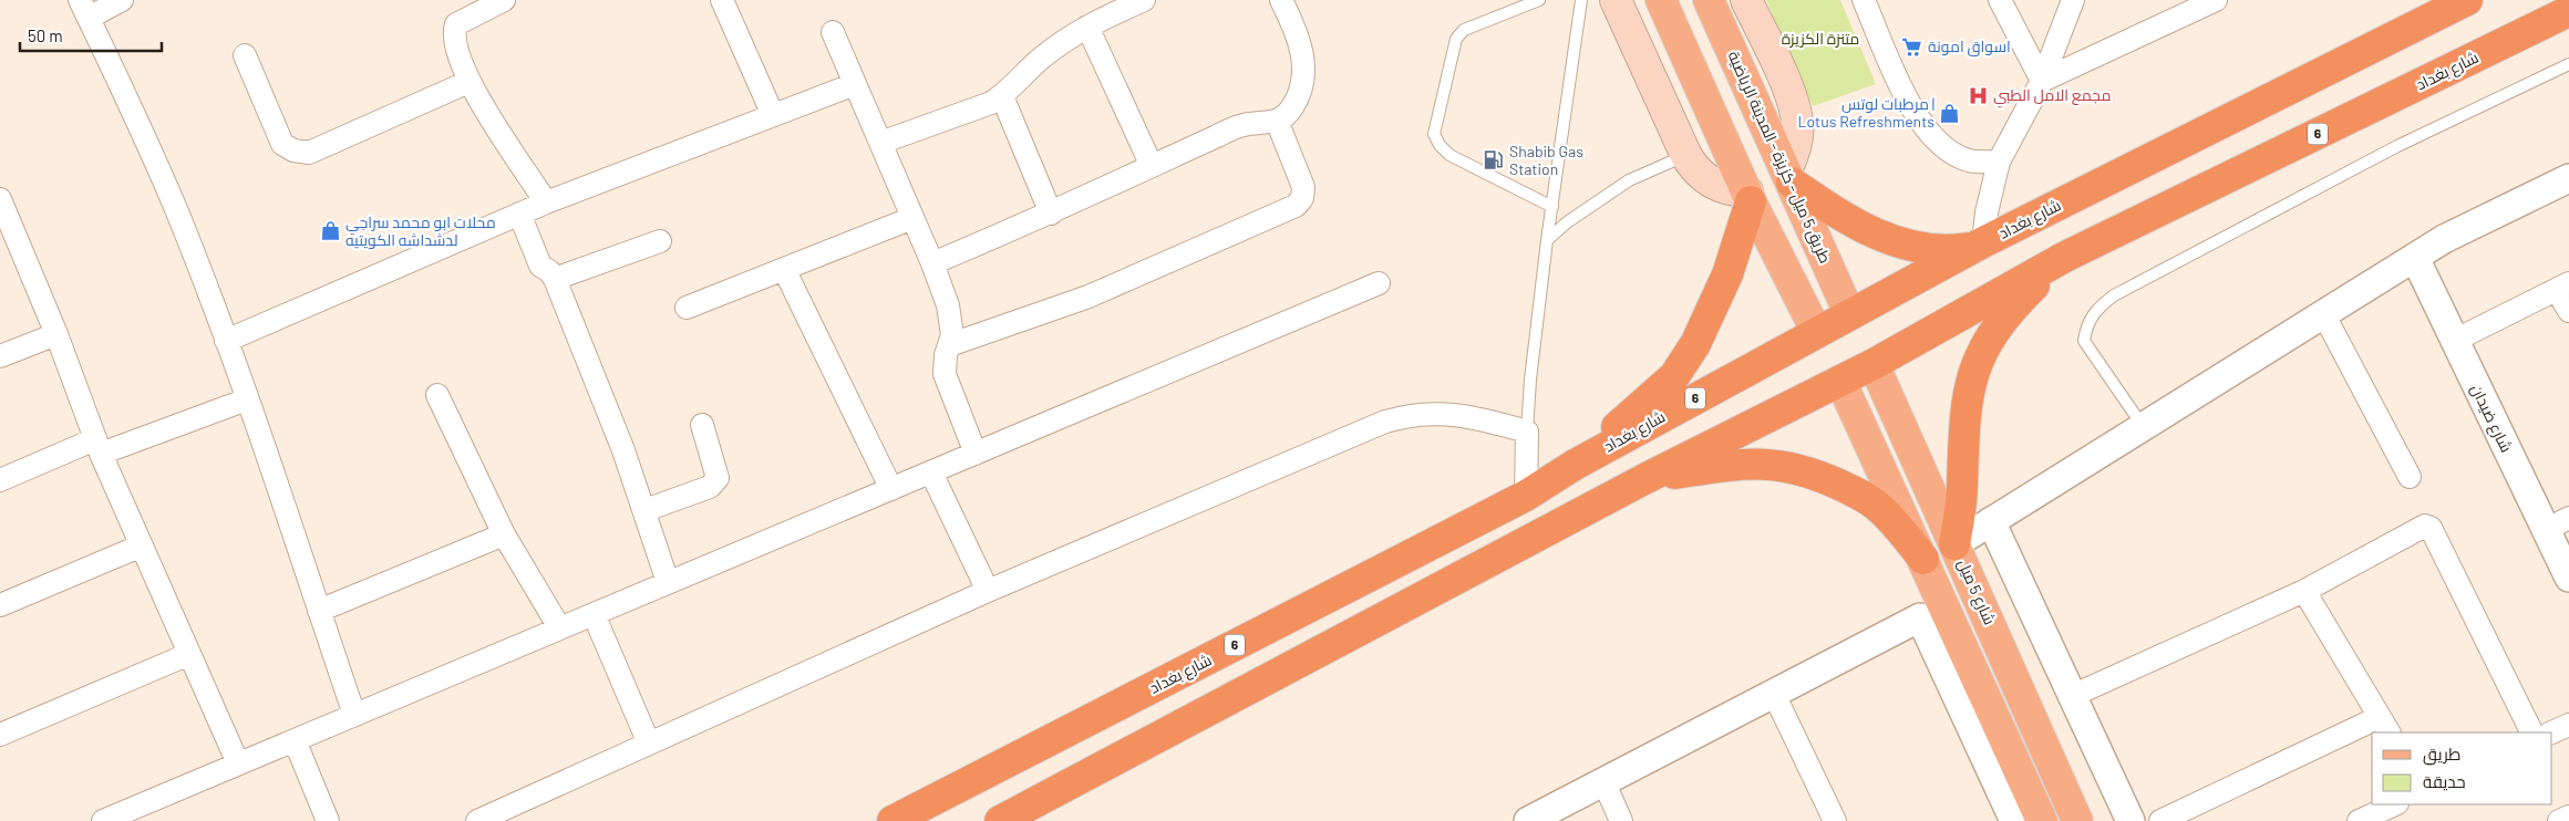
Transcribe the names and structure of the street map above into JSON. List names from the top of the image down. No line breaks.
{"streets":{"highway":["شارع بغداد","6"],"main road":["طريق 5 ميل - كزيزة - المدينة الرياضية","شارع 5 ميل"],"street":["شارع ضيدان"]},"crossings":[["شارع بغداد","طريق 5 ميل - كزيزة - المدينة الرياضية"],["شارع بغداد","شارع 5 ميل"]],"parks":["متنزة الكزيزة"],"places":{"supermarket":["اسواق امونة"],"hospital":["مجمع الامل الطبي"],"shop":["مرطبات لوتس | Lotus Refreshments","محلات ابو محمد سراجي لدشداشه الكويتيه"],"fuel station":["Shabib Gas Station"]},"legend":["طريق","حديقة"],"scale_bar":"50 m"}
